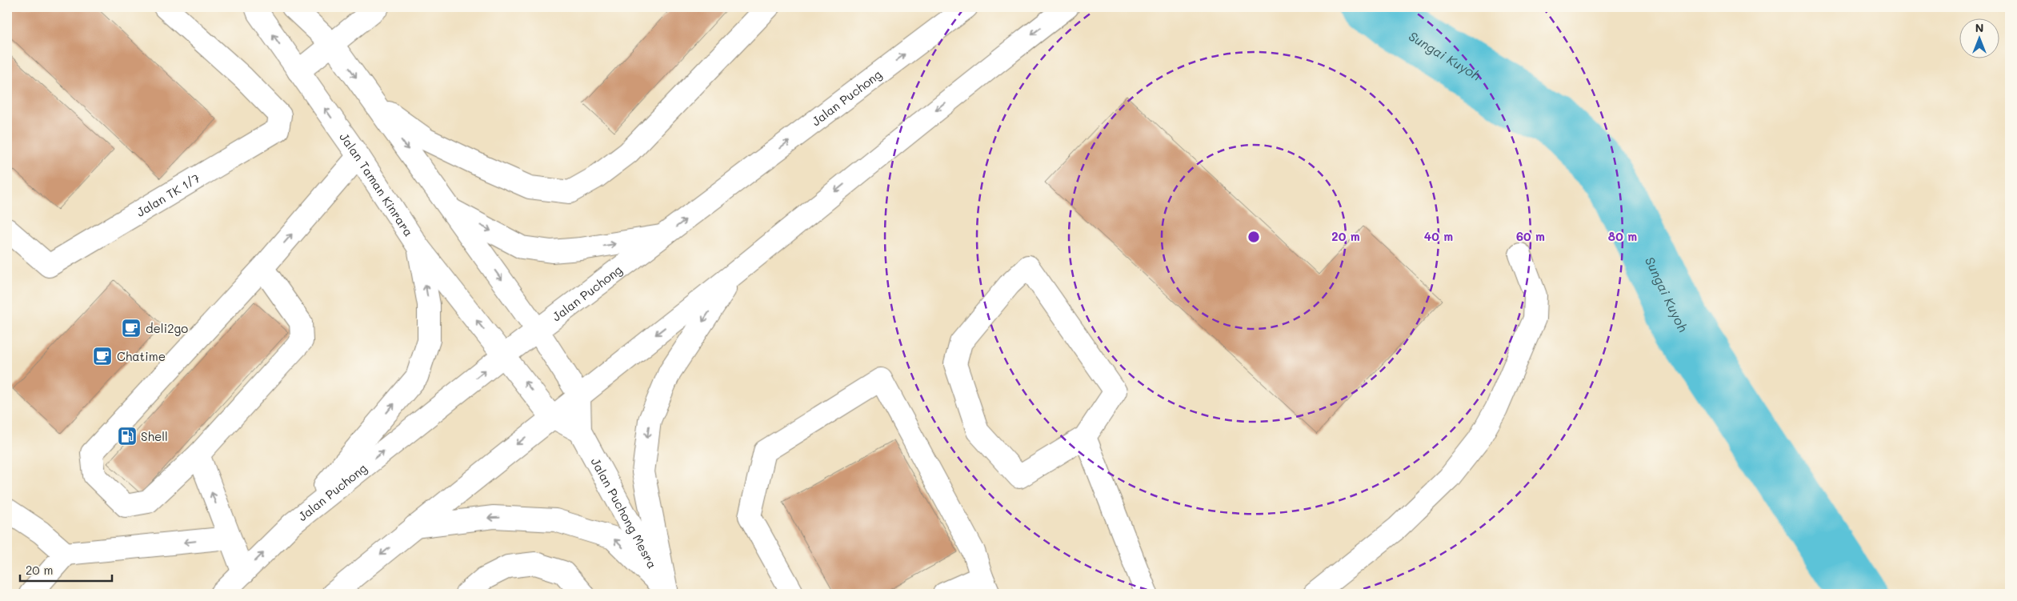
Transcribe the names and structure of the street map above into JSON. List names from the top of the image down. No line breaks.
{"streets":{"main road":["Jalan Puchong","Jalan Taman Kinrara","Jalan TK 1/7","Jalan Puchong Mesra"]},"crossings":[["Jalan Puchong","Jalan Taman Kinrara"]],"water":["Sungai Kuyoh"],"places":{"cafe":["deli2go","Chatime"],"fuel station":["Shell"]},"scale_bar":"20 m","north":"top","rings":["20 m","40 m","60 m","80 m"]}
